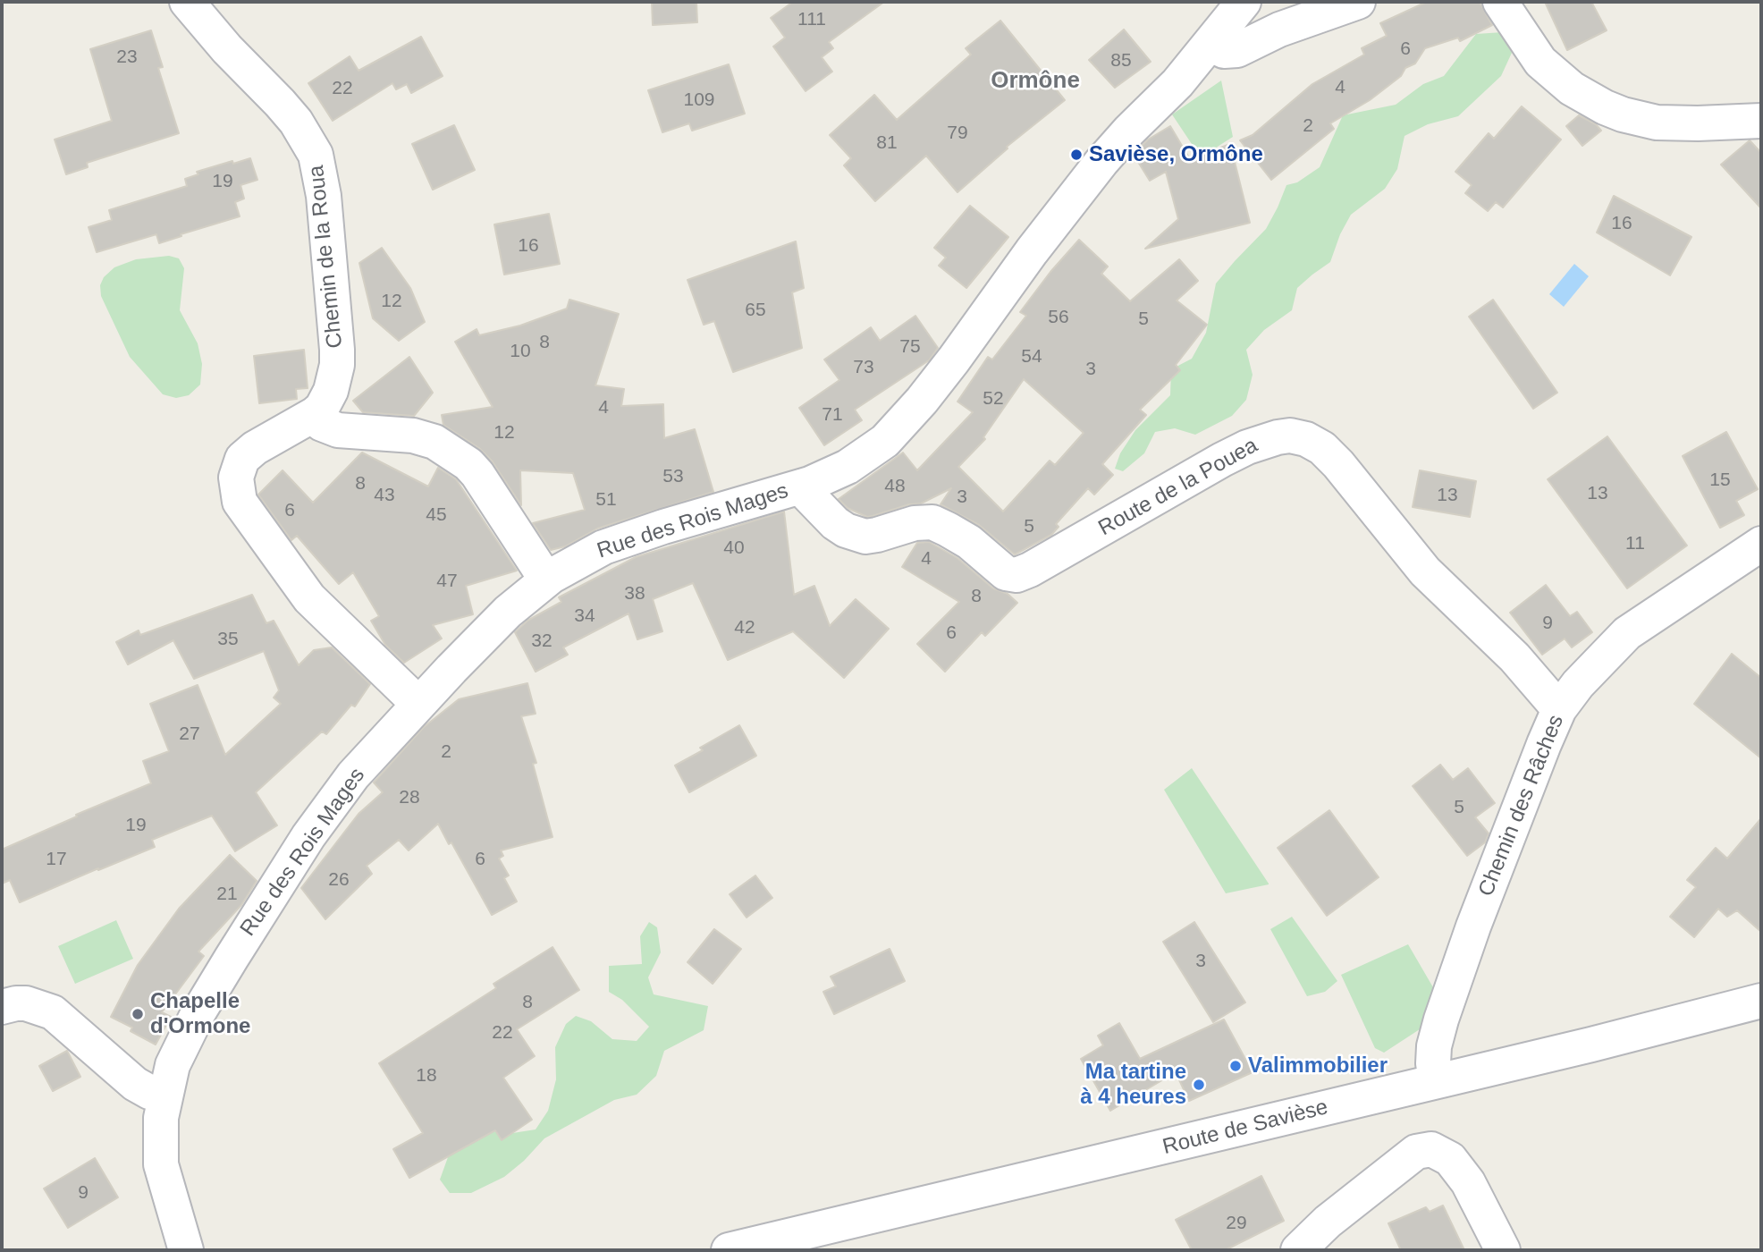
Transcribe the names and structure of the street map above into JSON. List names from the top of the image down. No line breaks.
{"streets":{"street":["Chemin de la Roua","Route de la Pouea","Rue des Rois Mages","Chemin des Râches","Route de Savièse"]},"crossings":[["Chemin de la Roua","Rue des Rois Mages"],["Route de la Pouea","Rue des Rois Mages"],["Route de la Pouea","Chemin des Râches"],["Chemin des Râches","Route de Savièse"]],"districts":["Ormône"],"places":["Savièse, Ormône","Chapelle d'Ormone","Valimmobilier","Ma tartine à 4 heures"],"house_numbers":["111","6","23","85","4","22","109","2","79","81","19","16","16","12","65","56","5","8","75","10","54","73","3","52","4","71","12","53","15","8","48","13","43","13","3","51","6","45","5","11","40","4","47","38","8","34","9","42","6","35","32","27","2","28","5","19","17","6","26","21","3","8","22","18","9","29"]}
